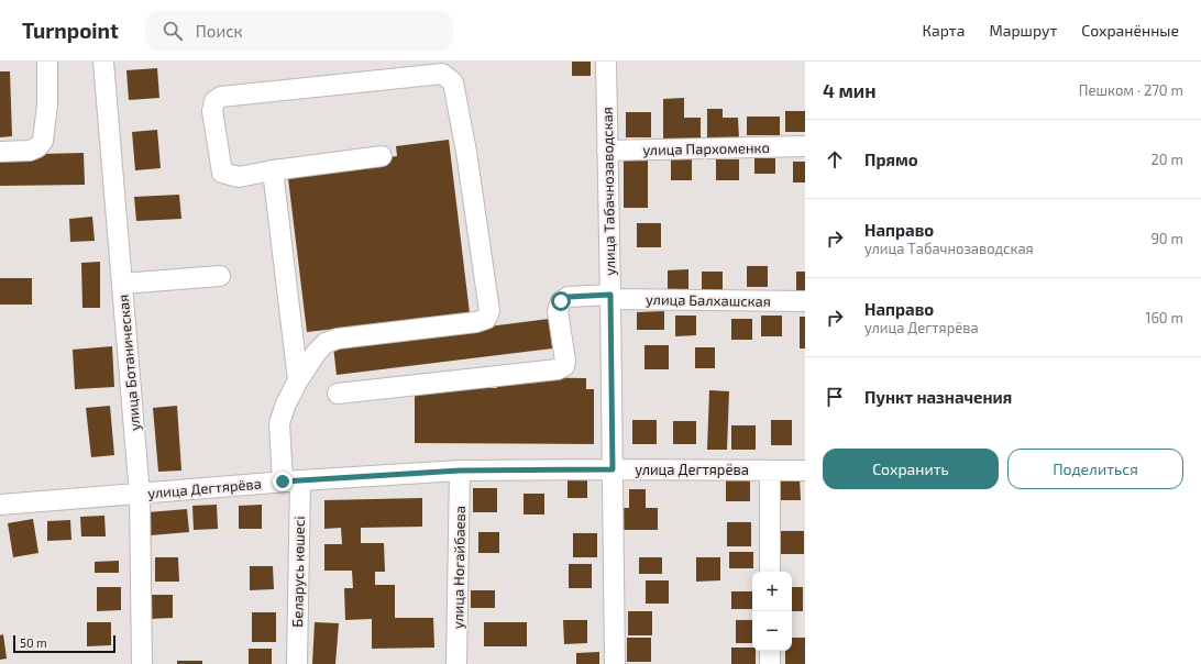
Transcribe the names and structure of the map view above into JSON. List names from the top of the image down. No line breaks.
{"streets":{"street":["улица Пархоменко","улица Табачнозаводская","улица Балхашская","улица Ботаническая","улица Дегтярёва","улица Ногайбаева","Беларусь көшесі"]},"crossings":[["улица Пархоменко","улица Табачнозаводская"],["улица Табачнозаводская","улица Балхашская"],["улица Табачнозаводская","улица Дегтярёва"],["улица Ботаническая","улица Дегтярёва"],["улица Дегтярёва","улица Ногайбаева"],["улица Дегтярёва","Беларусь көшесі"]],"scale_bar":"50 m","page":{"header":"Turnpoint","search":"Поиск","nav":["Карта","Маршрут","Сохранённые"],"heading":["4 мин","Пешком · 270 m"],"list":[["Прямо","20 m"],["Направо","улица Табачнозаводская","90 m"],["Направо","улица Дегтярёва","160 m"],"Пункт назначения"],"buttons":["Сохранить","Поделиться"],"map_buttons":["+","−"],"scale":"50 m"}}
